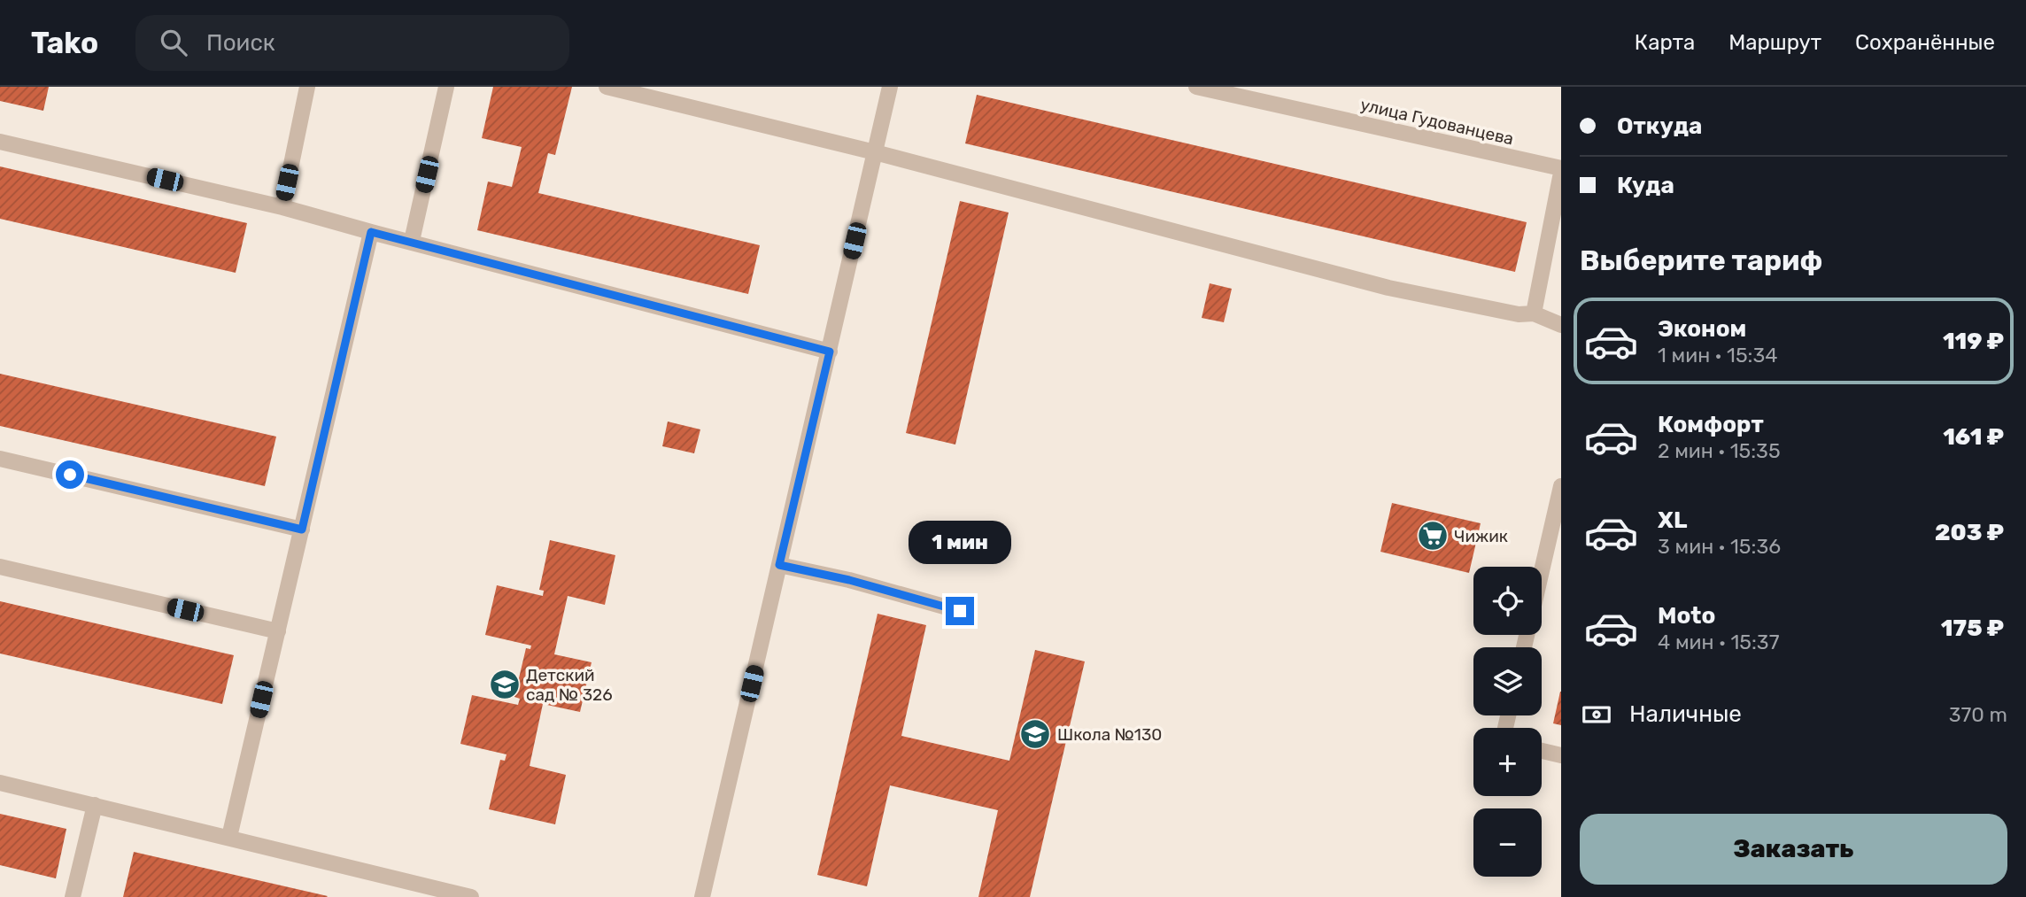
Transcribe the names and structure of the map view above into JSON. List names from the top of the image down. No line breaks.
{"streets":{"street":["улица Гудованцева"]},"places":{"supermarket":["Чижик"],"school or university":["Детский сад № 326","Школа №130"]},"page":{"header":"Tako","search":"Поиск","nav":["Карта","Маршрут","Сохранённые"],"banner":["Откуда","Куда"],"heading":"Выберите тариф","list":[{"name":"Эконом","note":"1 мин · 15:34","value":"119 ₽"},{"name":"Комфорт","note":"2 мин · 15:35","value":"161 ₽"},{"name":"XL","note":"3 мин · 15:36","value":"203 ₽"},{"name":"Moto","note":"4 мин · 15:37","value":"175 ₽"}],"bubble":"1 мин","map_buttons":["+","−"],"pay":["Наличные","370 m"],"buttons":"Заказать"}}
